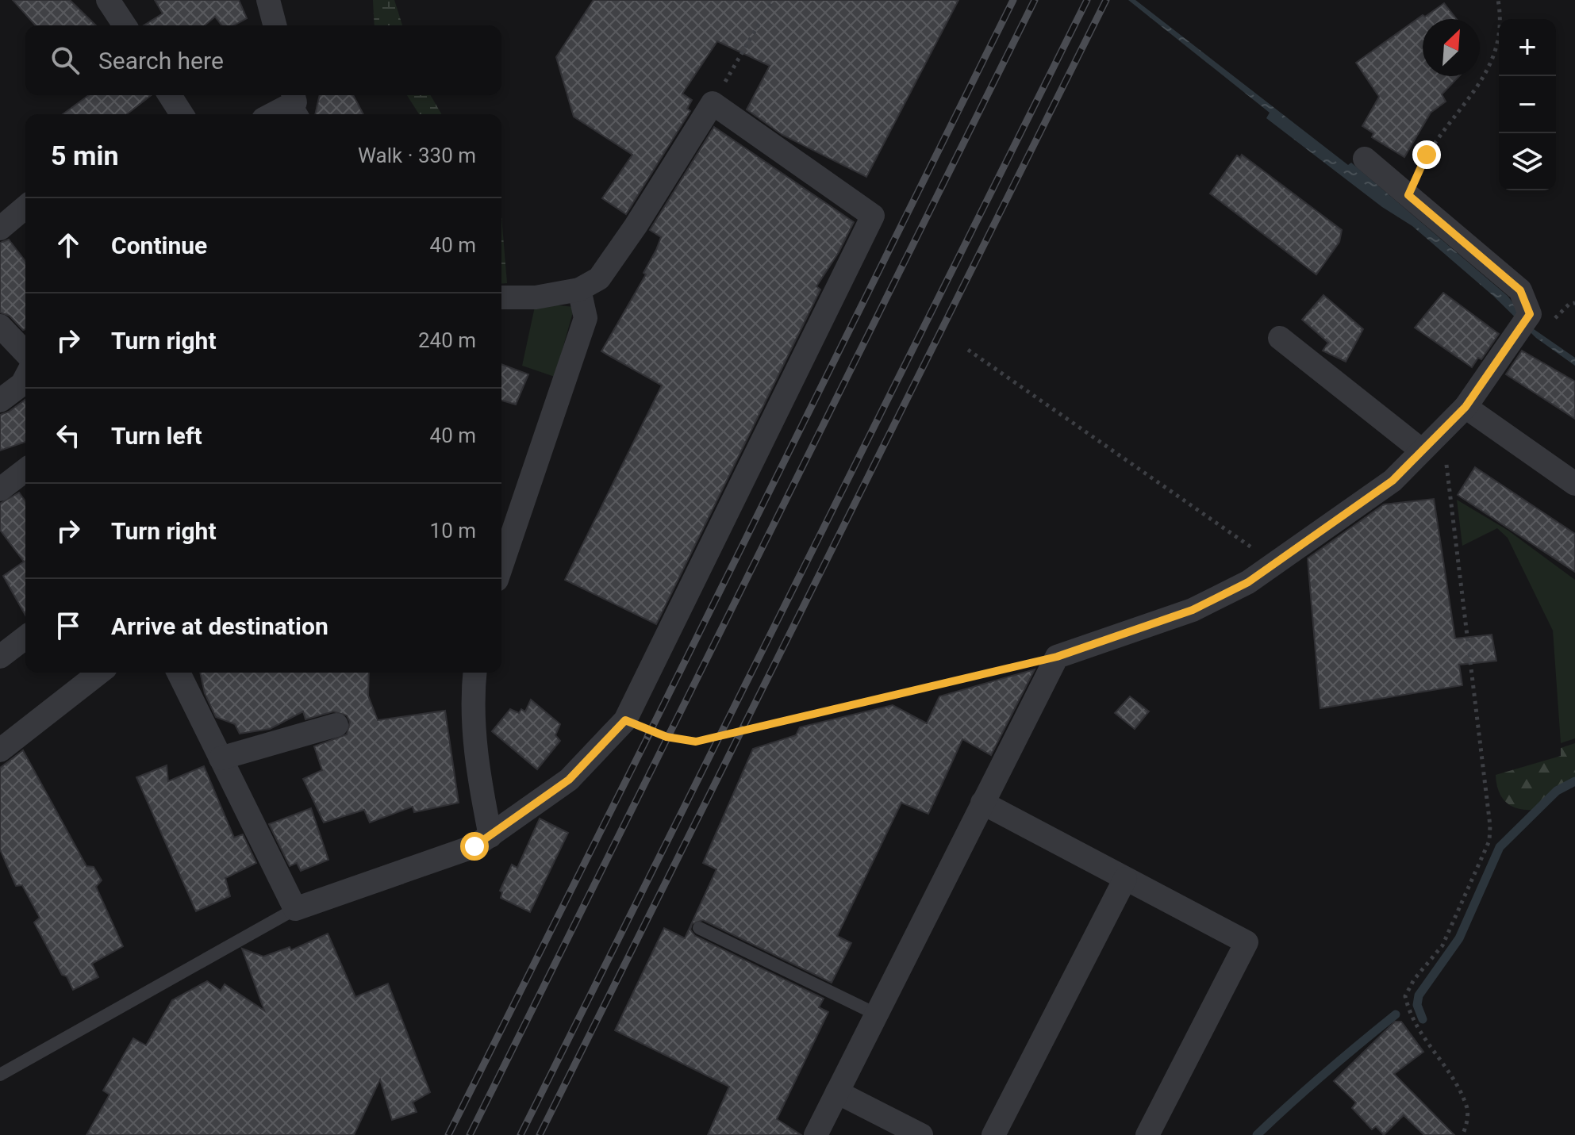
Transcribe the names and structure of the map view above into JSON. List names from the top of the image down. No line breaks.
{"north":"top right","page":{"map_buttons":["+","−"],"search":"Search here","heading":["5 min","Walk · 330 m"],"list":[["Continue","40 m"],["Turn right","240 m"],["Turn left","40 m"],["Turn right","10 m"],"Arrive at destination"]}}
